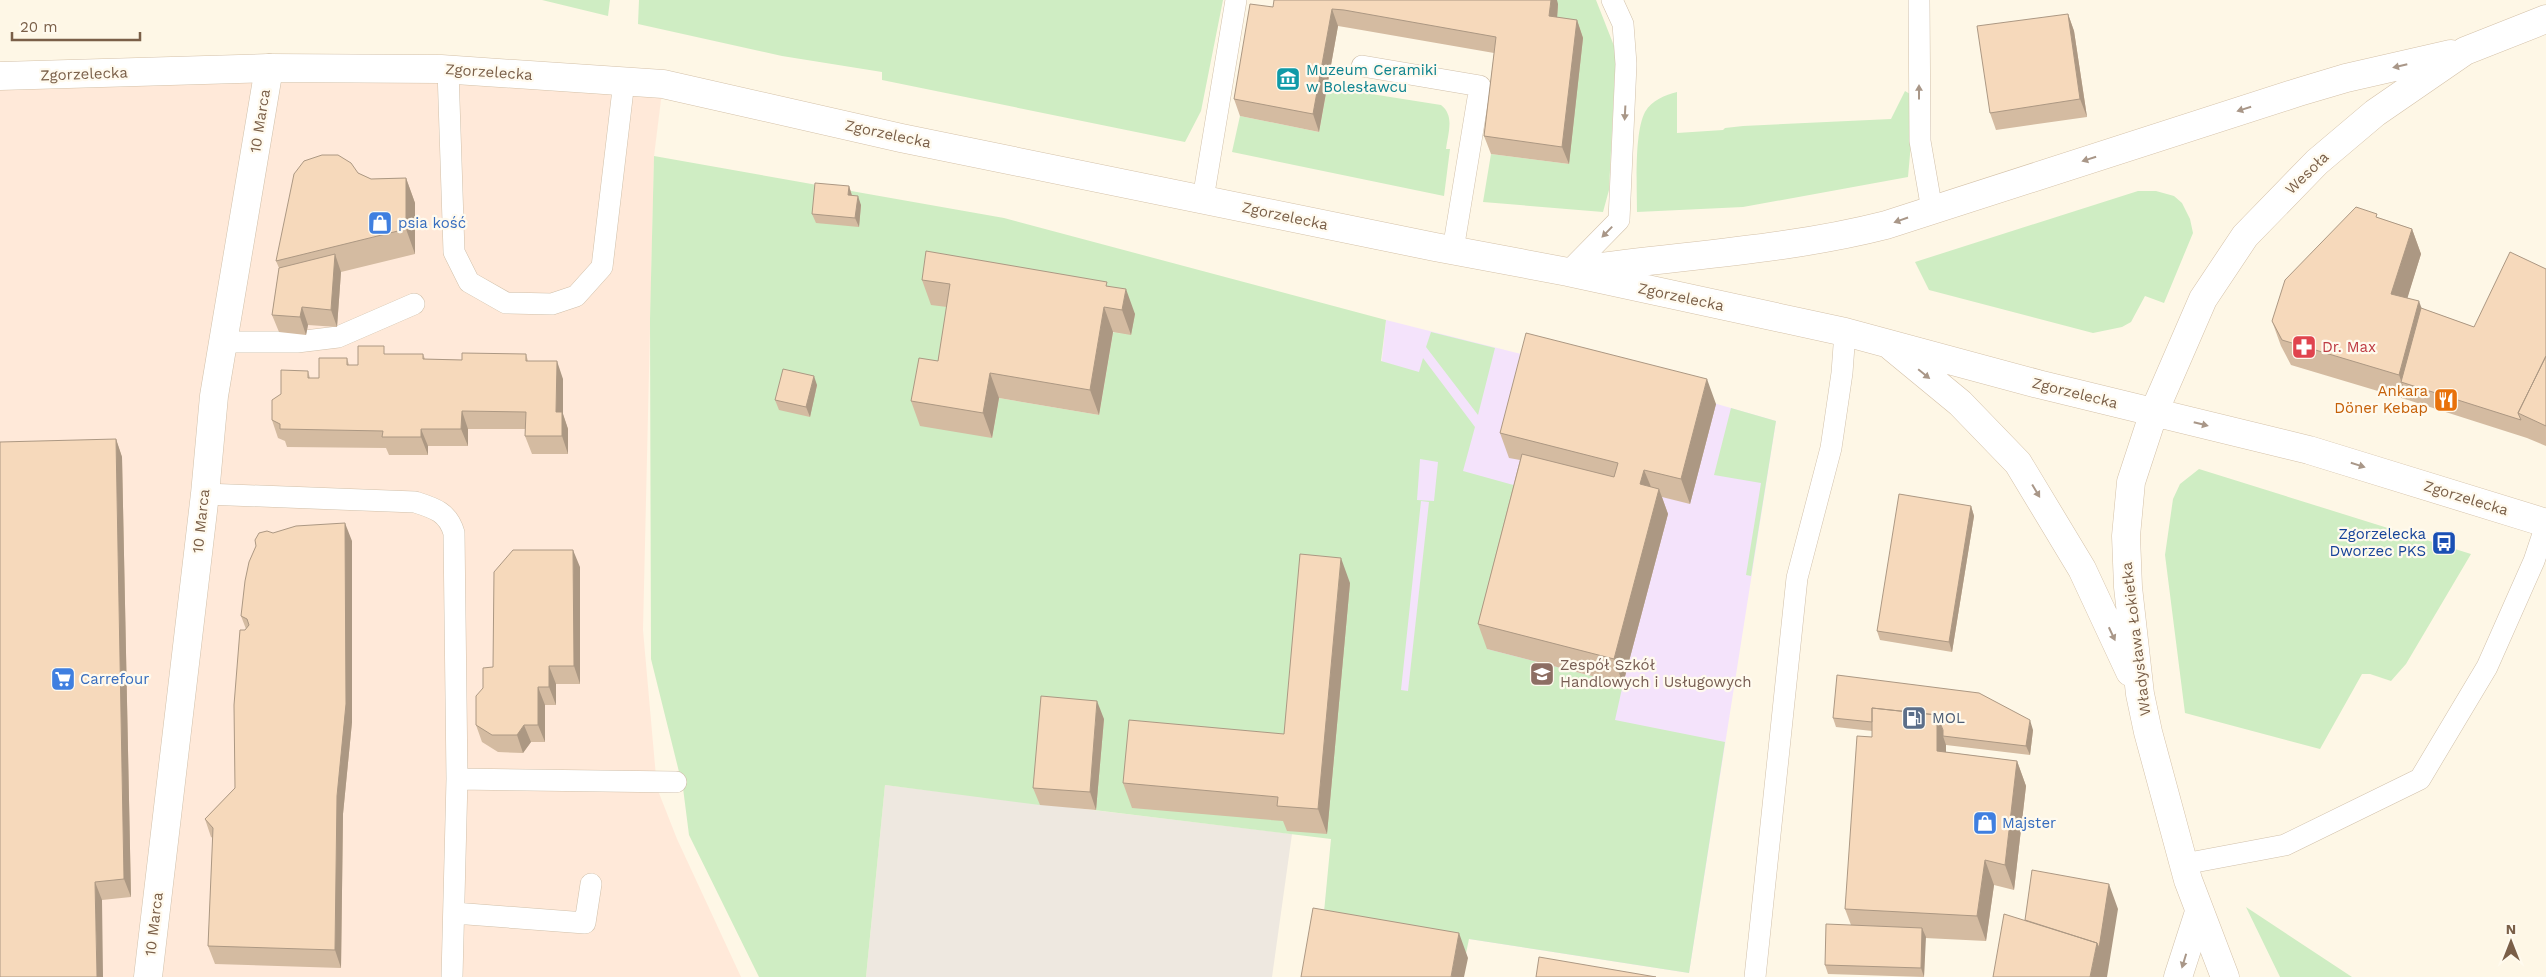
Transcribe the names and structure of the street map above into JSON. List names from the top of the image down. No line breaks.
{"streets":{"street":["Zgorzelecka","10 Marca","Wesoła","Władysława Łokietka"]},"crossings":[["Zgorzelecka","10 Marca"],["Zgorzelecka","Wesoła"],["Zgorzelecka","Władysława Łokietka"],["Wesoła","Władysława Łokietka"]],"places":{"museum":["Muzeum Ceramiki w Bolesławcu"],"shop":["psia kość","Majster"],"pharmacy":["Dr. Max"],"restaurant":["Ankara Döner Kebap"],"bus stop":["Zgorzelecka Dworzec PKS"],"school or university":["Zespół Szkół Handlowych i Usługowych"],"supermarket":["Carrefour"],"fuel station":["MOL"]},"scale_bar":"20 m","north":"top"}
